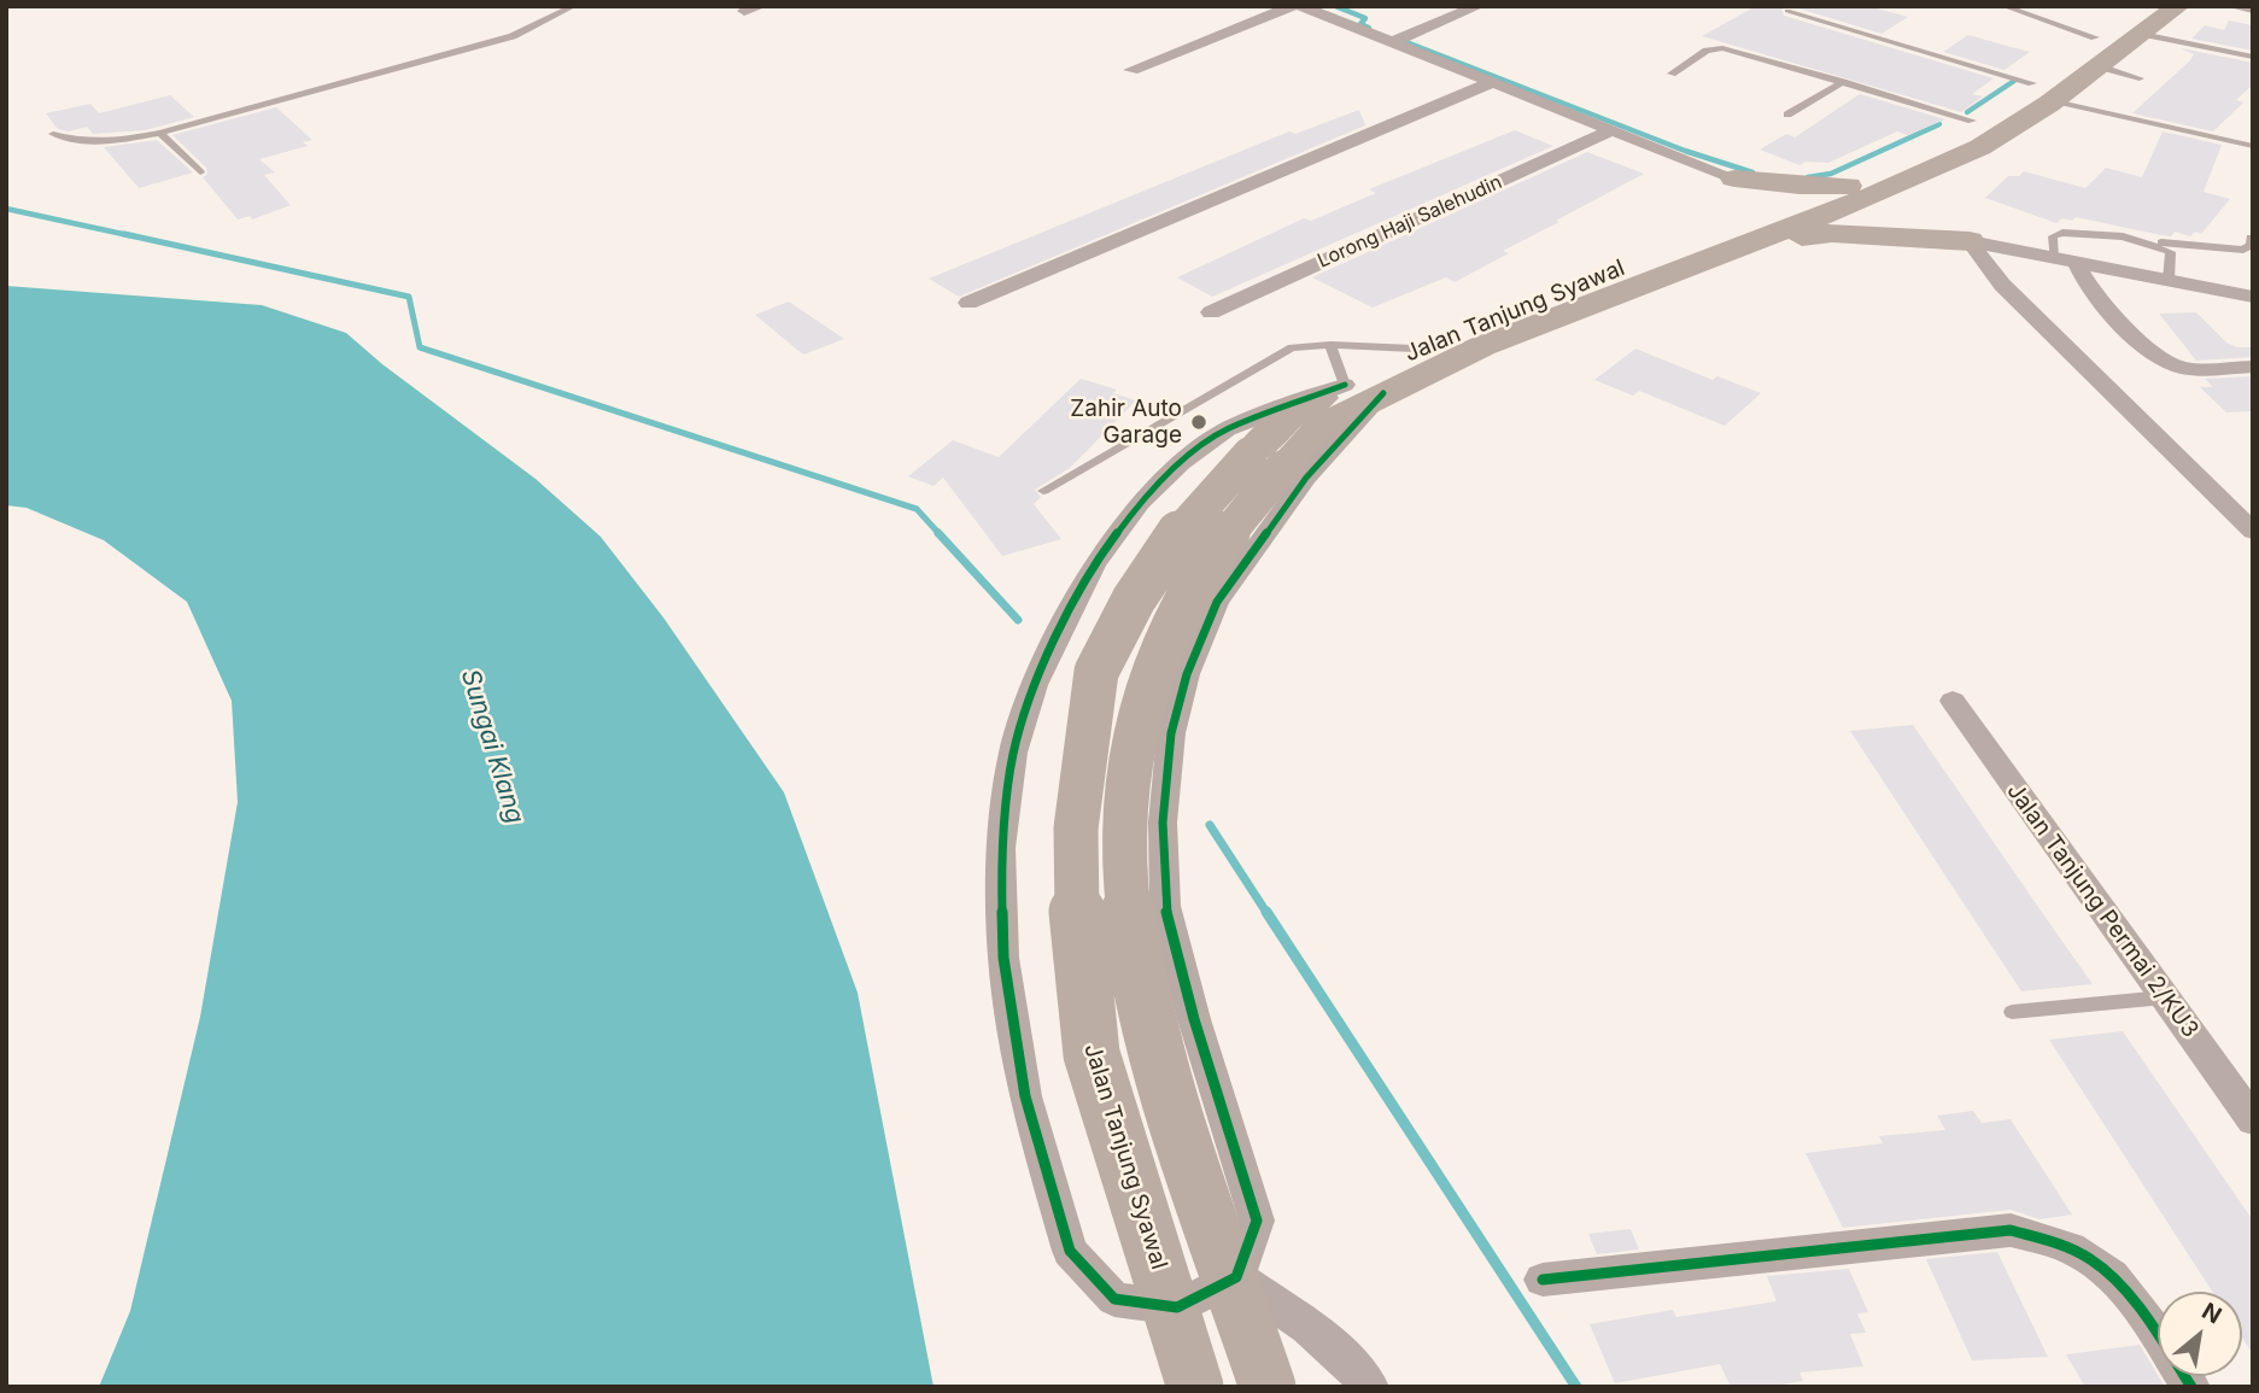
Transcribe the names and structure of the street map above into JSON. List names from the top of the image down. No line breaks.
{"streets":{"main road":["Jalan Tanjung Syawal"],"street":["Lorong Haji Salehudin","Jalan Tanjung Permai 2/KU3"]},"water":["Sungai Klang"],"places":["Zahir Auto Garage"],"north":"top right"}
